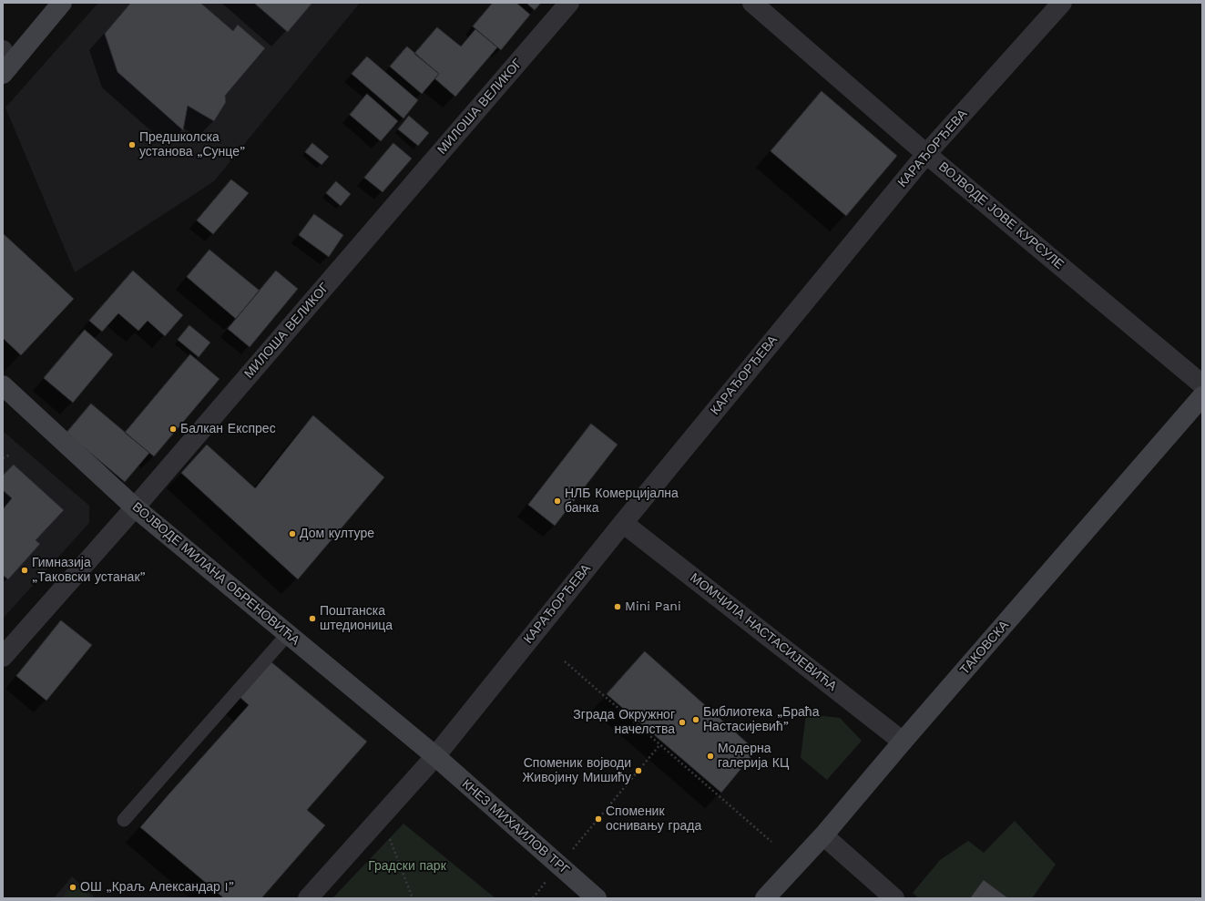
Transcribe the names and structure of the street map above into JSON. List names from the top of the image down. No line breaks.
{"streets":{"street":["МИЛОША ВЕЛИКОГ","КАРАЂОРЂЕВА","ВОЈВОДЕ ЈОВЕ КУРСУЛЕ","ВОЈВОДЕ МИЛАНА ОБРЕНОВИЋА","МОМЧИЛА НАСТАСИЈЕВИЋА","ТАКОВСКА","КНЕЗ МИХАИЛОВ ТРГ"]},"crossings":[["МИЛОША ВЕЛИКОГ","ВОЈВОДЕ МИЛАНА ОБРЕНОВИЋА"],["КАРАЂОРЂЕВА","ВОЈВОДЕ ЈОВЕ КУРСУЛЕ"],["КАРАЂОРЂЕВА","ВОЈВОДЕ МИЛАНА ОБРЕНОВИЋА"],["КАРАЂОРЂЕВА","МОМЧИЛА НАСТАСИЈЕВИЋА"],["КАРАЂОРЂЕВА","КНЕЗ МИХАИЛОВ ТРГ"],["ВОЈВОДЕ МИЛАНА ОБРЕНОВИЋА","КНЕЗ МИХАИЛОВ ТРГ"],["МОМЧИЛА НАСТАСИЈЕВИЋА","ТАКОВСКА"]],"parks":["Градски парк"],"places":["Предшколска установа „Сунце”","Балкан Експрес","НЛБ Комерцијална банка","Дом културе","Гимназија „Таковски устанак”","Mini Pani","Поштанска штедионица","Библиотека „Браћа Настасијевић”","Зграда Окружног начелства","Модерна галерија КЦ","Споменик војводи Живојину Мишићу","Споменик оснивању града","ОШ „Краљ Александар I”"]}
